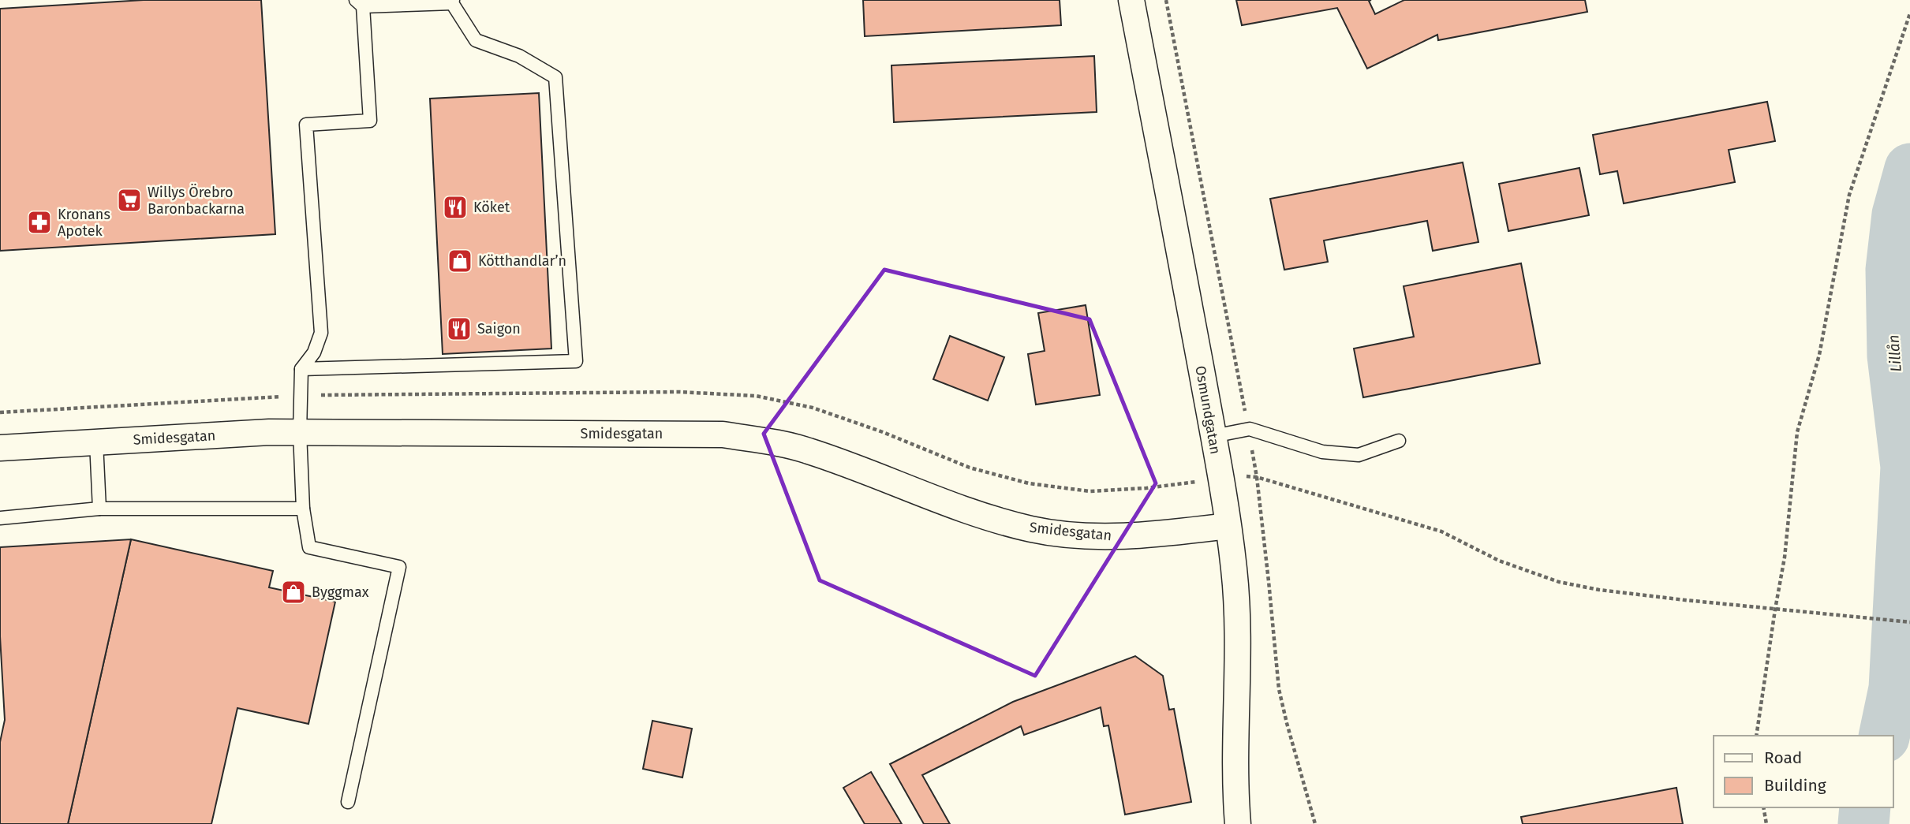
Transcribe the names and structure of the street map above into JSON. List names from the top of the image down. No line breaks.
{"streets":{"street":["Osmundgatan","Smidesgatan"]},"crossings":[["Osmundgatan","Smidesgatan"]],"water":["Lillån"],"places":{"supermarket":["Willys Örebro Baronbackarna"],"restaurant":["Köket","Saigon"],"pharmacy":["Kronans Apotek"],"shop":["Kötthandlar’n","Byggmax"]},"legend":["Road","Building"]}
